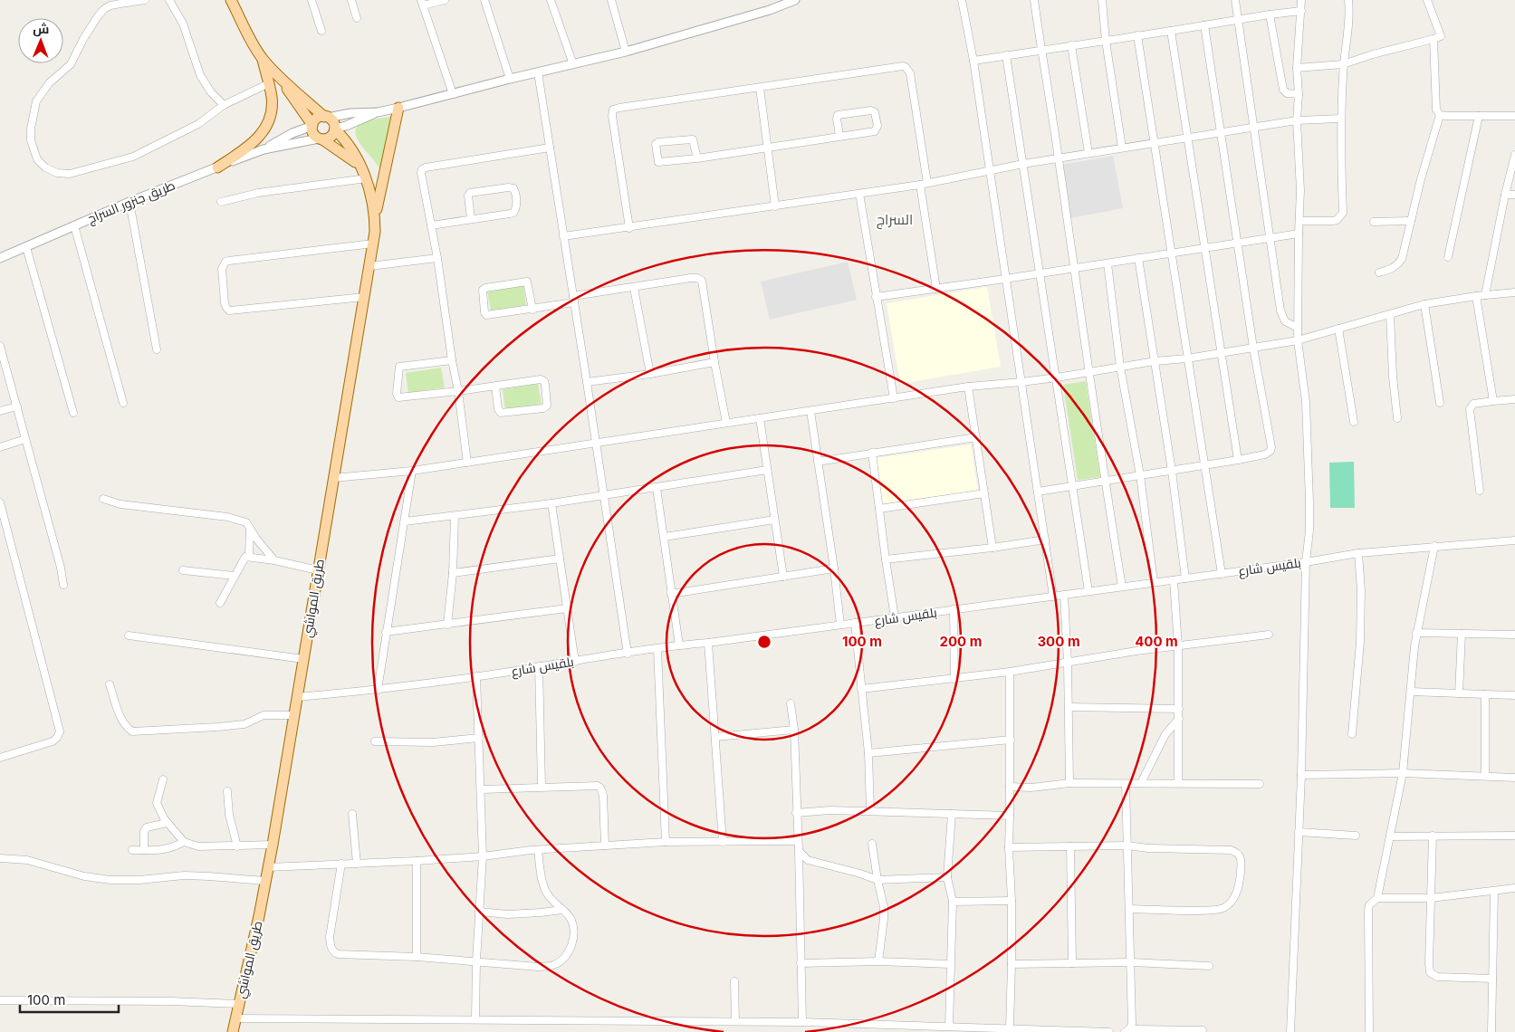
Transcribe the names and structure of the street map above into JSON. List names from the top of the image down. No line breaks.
{"streets":{"main road":["طريق المواشي"],"street":["طريق جنزور السراج","بلقيس شارع"]},"crossings":[["طريق جنزور السراج","طريق المواشي"],["بلقيس شارع","طريق المواشي"]],"districts":["السراج"],"scale_bar":"100 m","north":"top","rings":["100 m","200 m","300 m","400 m"]}
